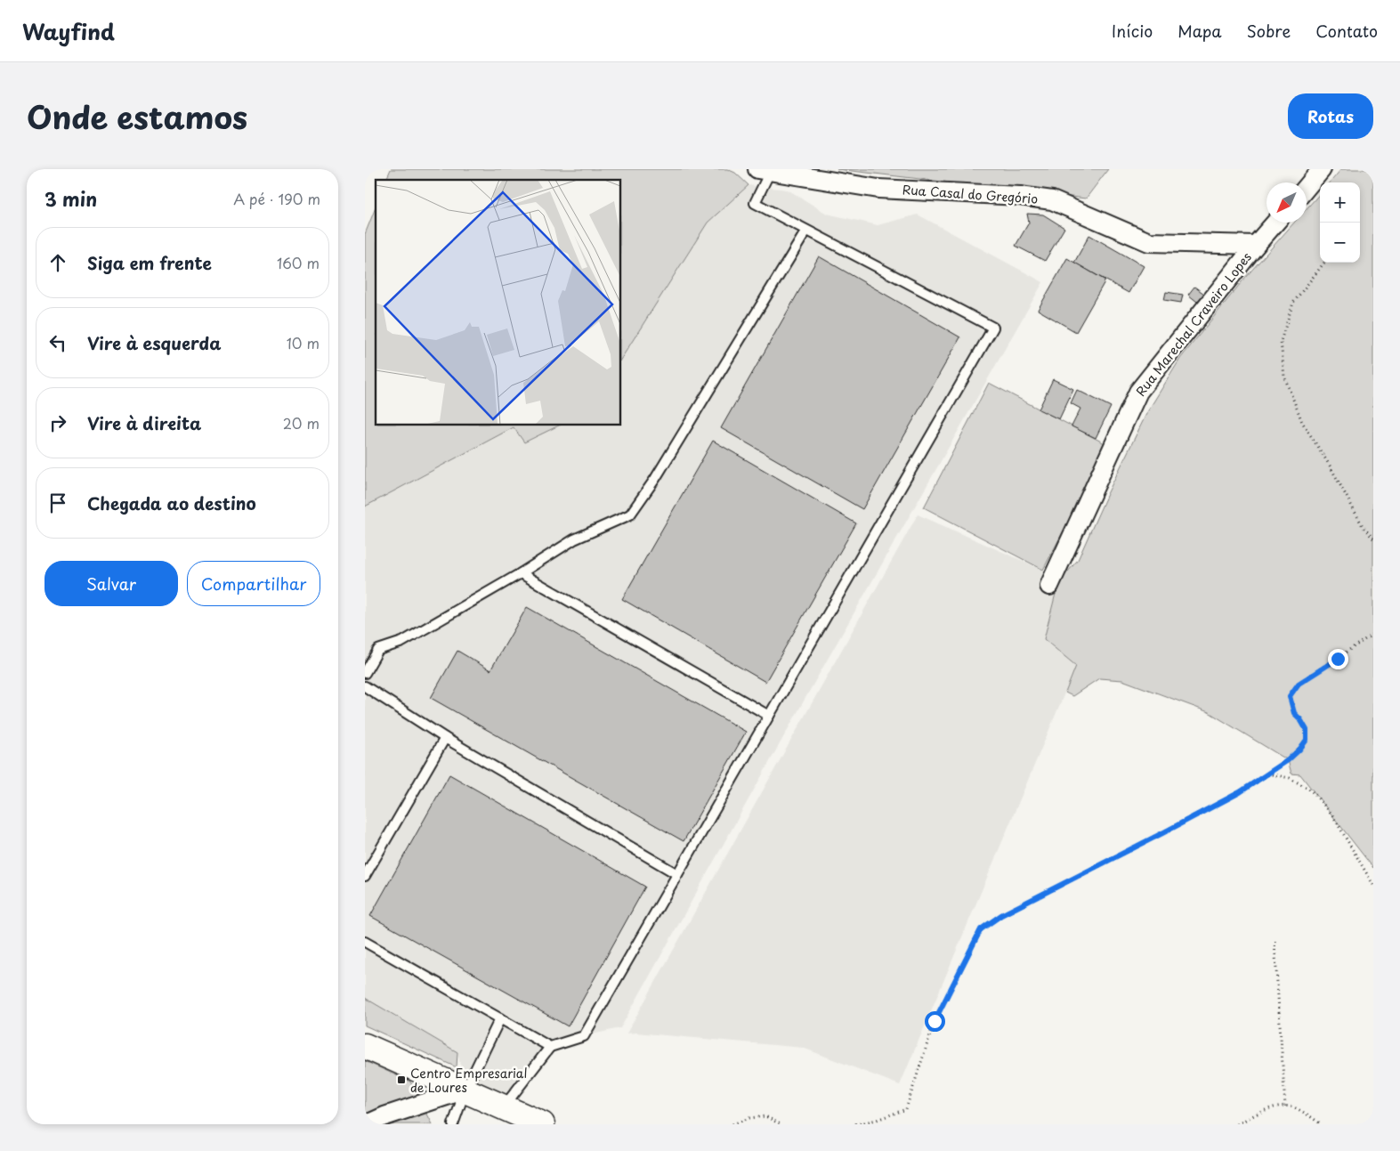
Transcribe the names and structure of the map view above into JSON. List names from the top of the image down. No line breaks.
{"streets":{"street":["Rua Casal do Gregório","Rua Marechal Craveiro Lopes"]},"crossings":[["Rua Casal do Gregório","Rua Marechal Craveiro Lopes"]],"places":{"transit":["Centro Empresarial de Loures"]},"north":"bottom left","page":{"header":"Wayfind","nav":["Início","Mapa","Sobre","Contato"],"title":"Onde estamos","buttons":["Rotas",["Salvar","Compartilhar"]],"heading":["3 min","A pé · 190 m"],"map_buttons":["+","−"],"list":[["Siga em frente","160 m"],["Vire à esquerda","10 m"],["Vire à direita","20 m"],"Chegada ao destino"]}}
